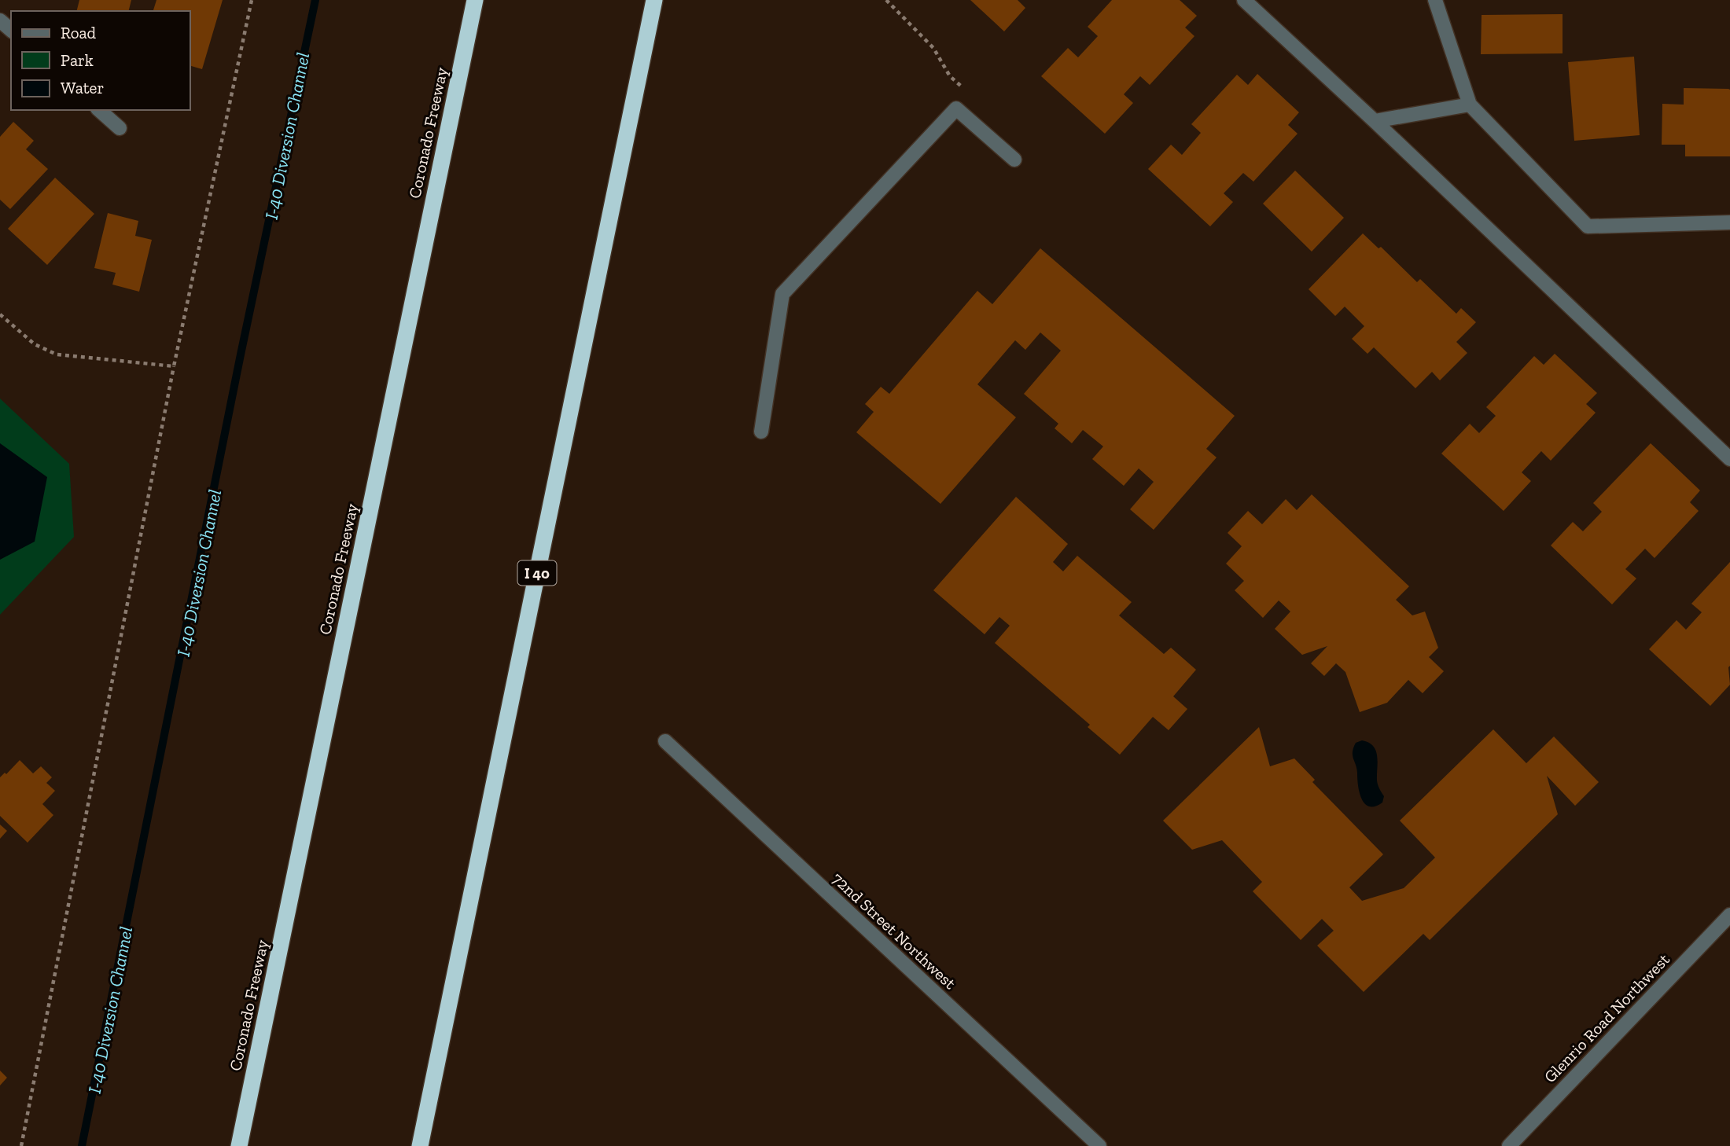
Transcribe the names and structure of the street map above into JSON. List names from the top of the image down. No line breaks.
{"streets":{"highway":["Coronado Freeway","I 40"],"street":["72nd Street Northwest","Glenrio Road Northwest"]},"water":["I-40 Diversion Channel"],"legend":["Road","Park","Water"]}
